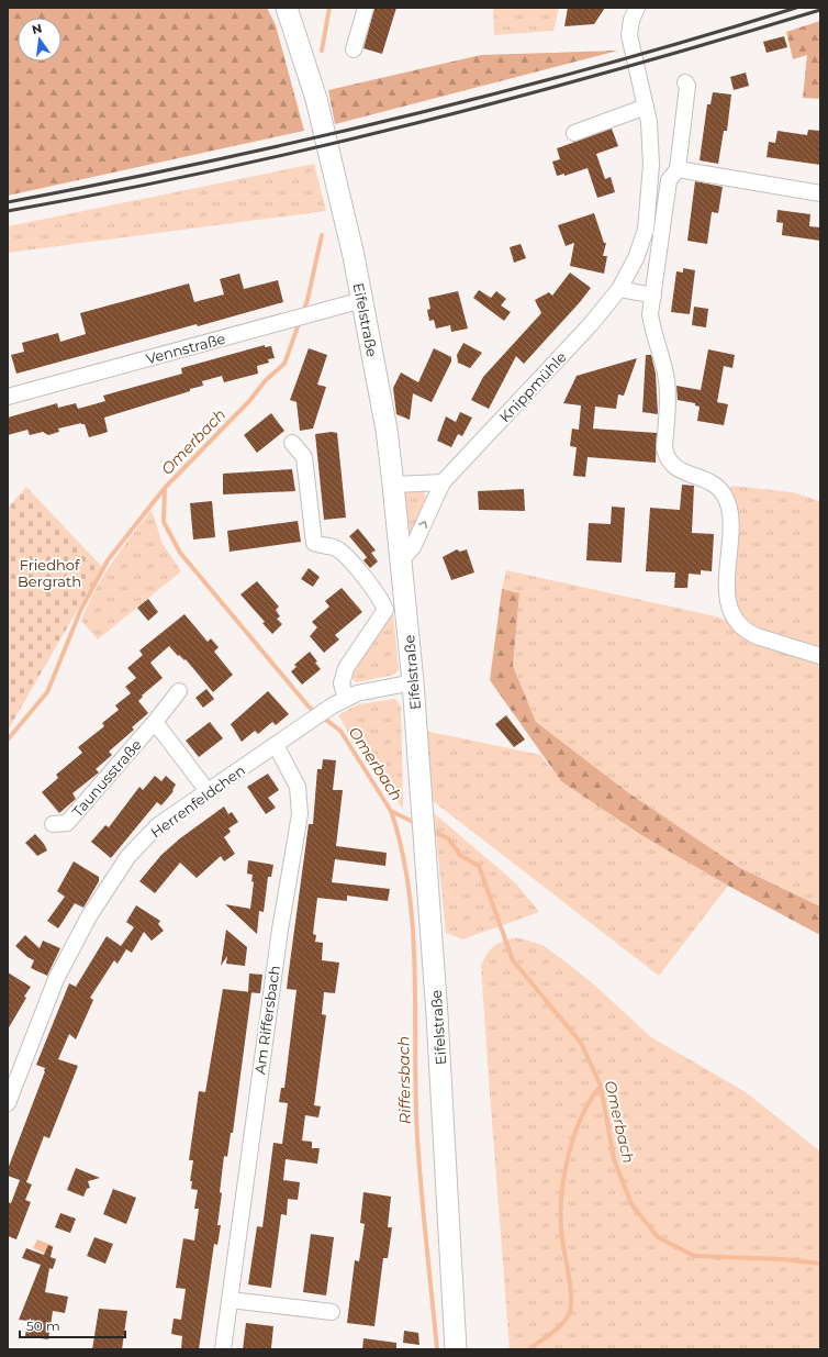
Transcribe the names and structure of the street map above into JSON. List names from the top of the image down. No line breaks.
{"streets":{"main road":["Eifelstraße"],"street":["Vennstraße","Knippmühle","Taunusstraße","Herrenfeldchen","Am Riffersbach"]},"crossings":[["Eifelstraße","Vennstraße"],["Eifelstraße","Knippmühle"],["Eifelstraße","Herrenfeldchen"],["Herrenfeldchen","Am Riffersbach"]],"water":["Omerbach","Riffersbach"],"parks":["Friedhof Bergrath"],"scale_bar":"50 m","north":"top"}
